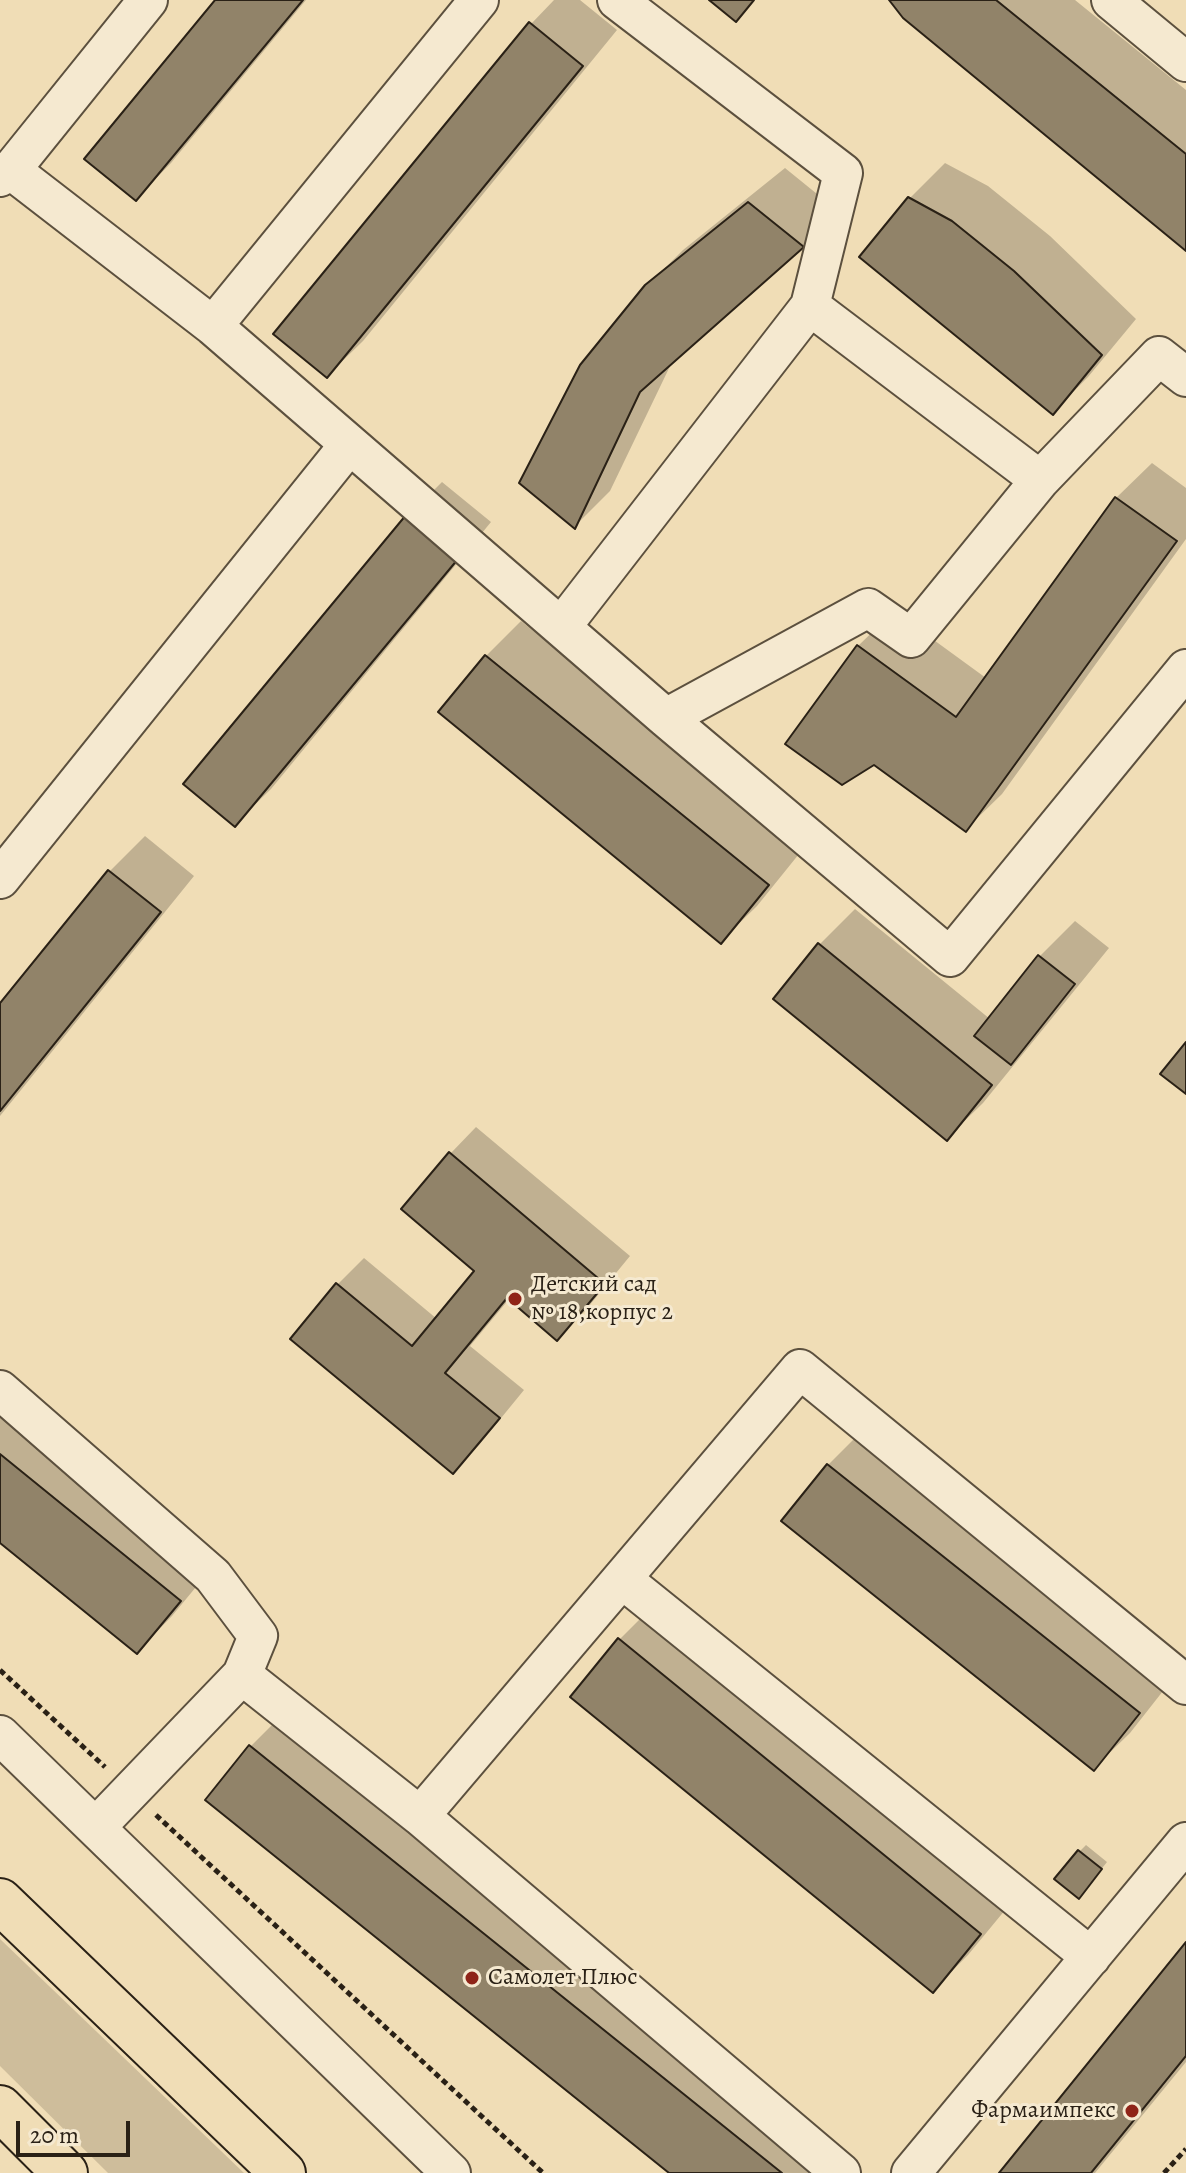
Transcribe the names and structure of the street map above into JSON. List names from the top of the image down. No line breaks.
{"places":["Детский сад № 18,корпус 2","Самолет Плюс","Фармаимпекс"],"scale_bar":"20 m"}
